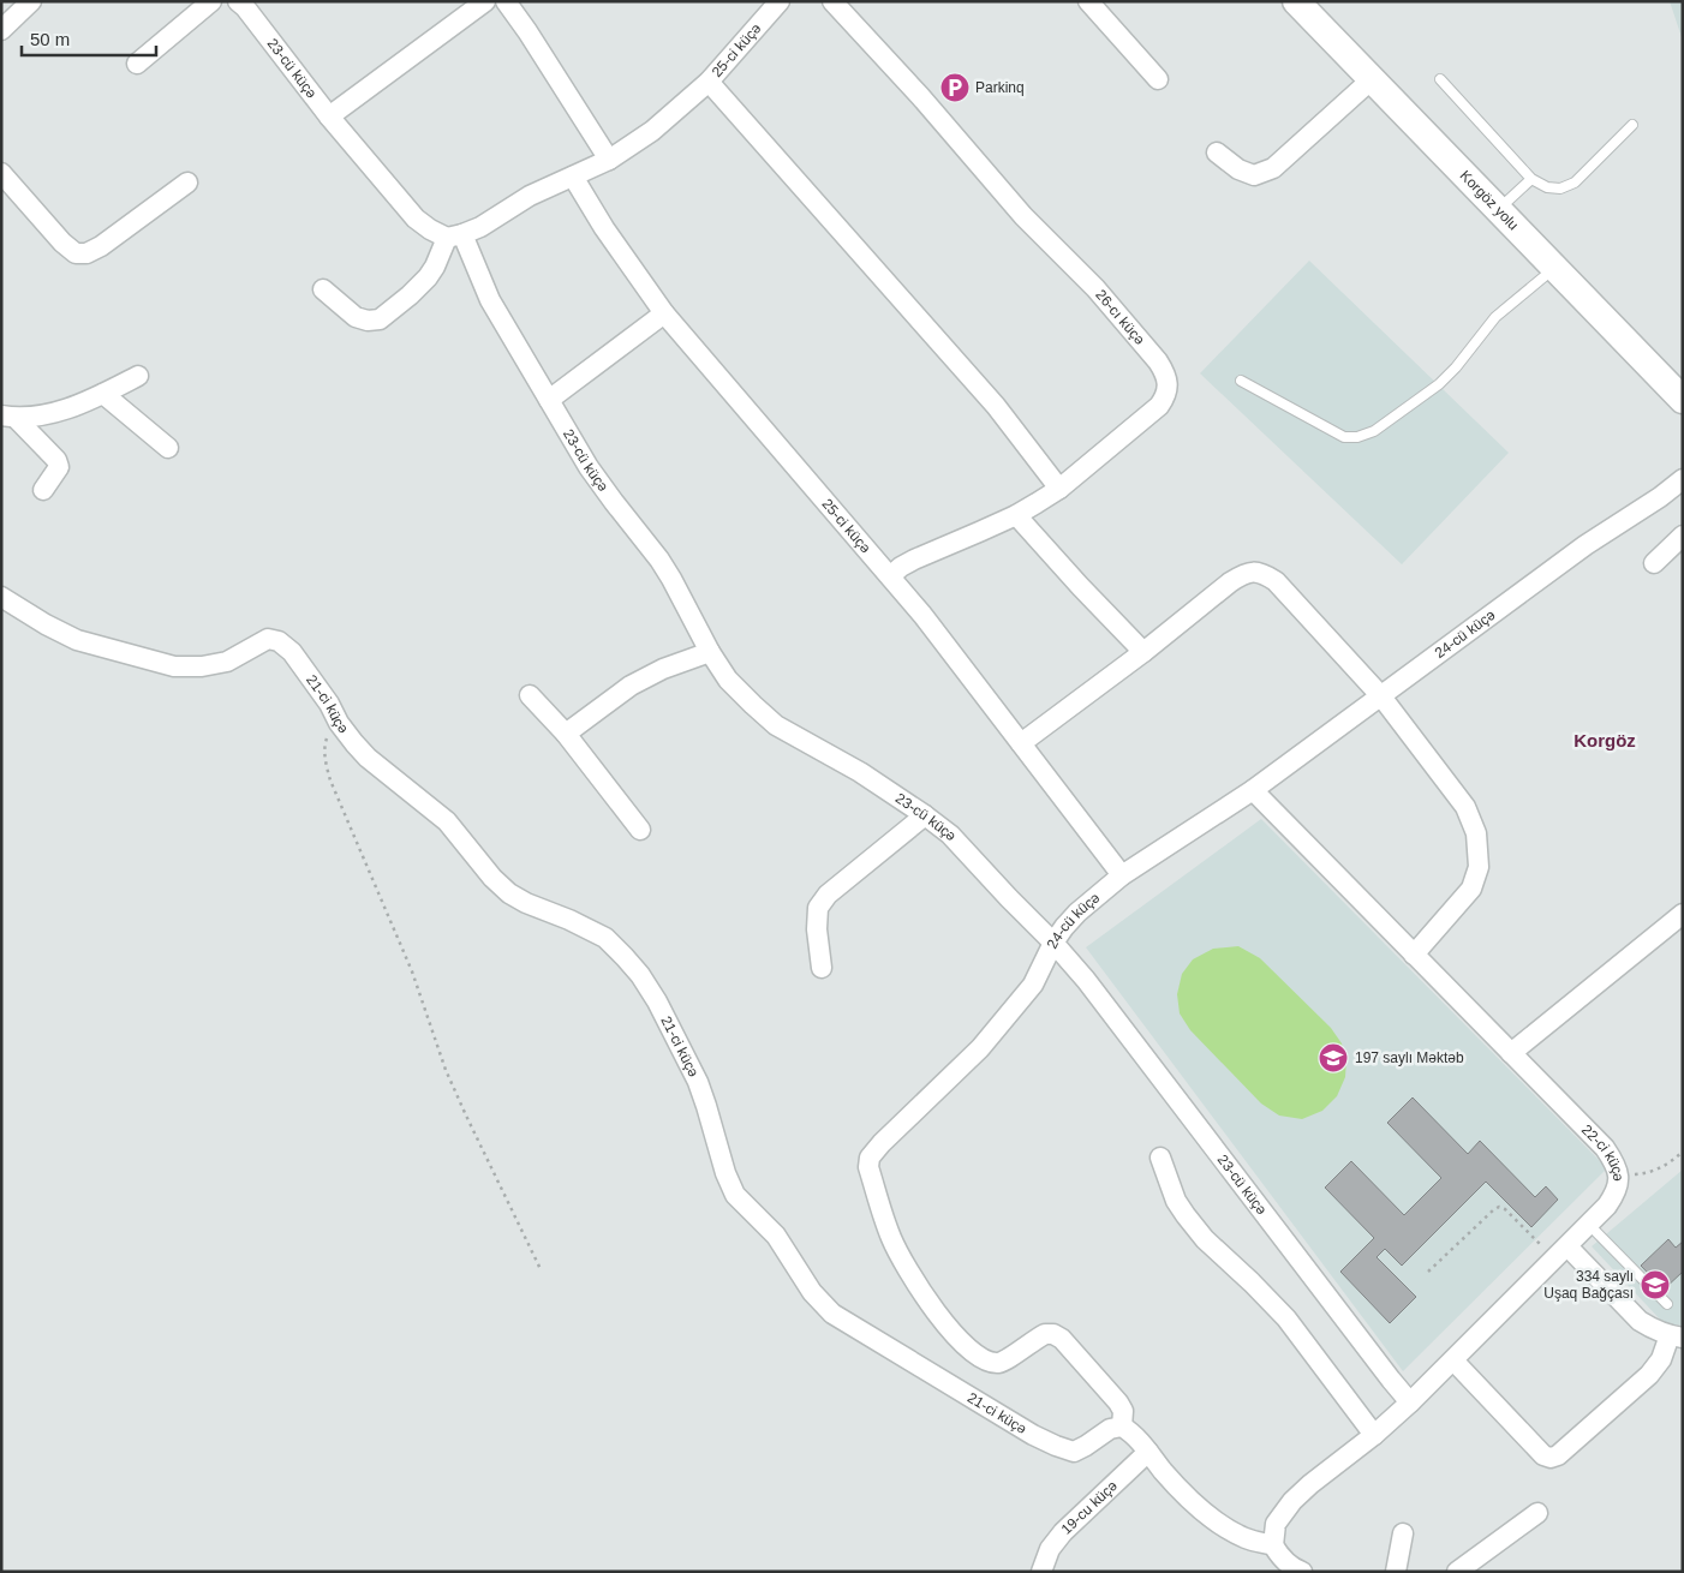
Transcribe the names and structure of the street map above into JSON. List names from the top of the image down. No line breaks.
{"streets":{"main road":["Korgöz yolu"],"street":["25-ci küçə","23-cü küçə","26-cı küçə","24-cü küçə","21-ci küçə","22-ci küçə","19-cu küçə"]},"crossings":[["25-ci küçə","23-cü küçə"],["25-ci küçə","26-cı küçə"],["25-ci küçə","24-cü küçə"],["23-cü küçə","24-cü küçə"],["23-cü küçə","22-ci küçə"],["24-cü küçə","21-ci küçə"],["24-cü küçə","22-ci küçə"]],"districts":["Korgöz"],"places":{"parking":["Parkinq"],"school or university":["197 saylı Məktəb","334 saylı Uşaq Bağçası"]},"scale_bar":"50 m"}
